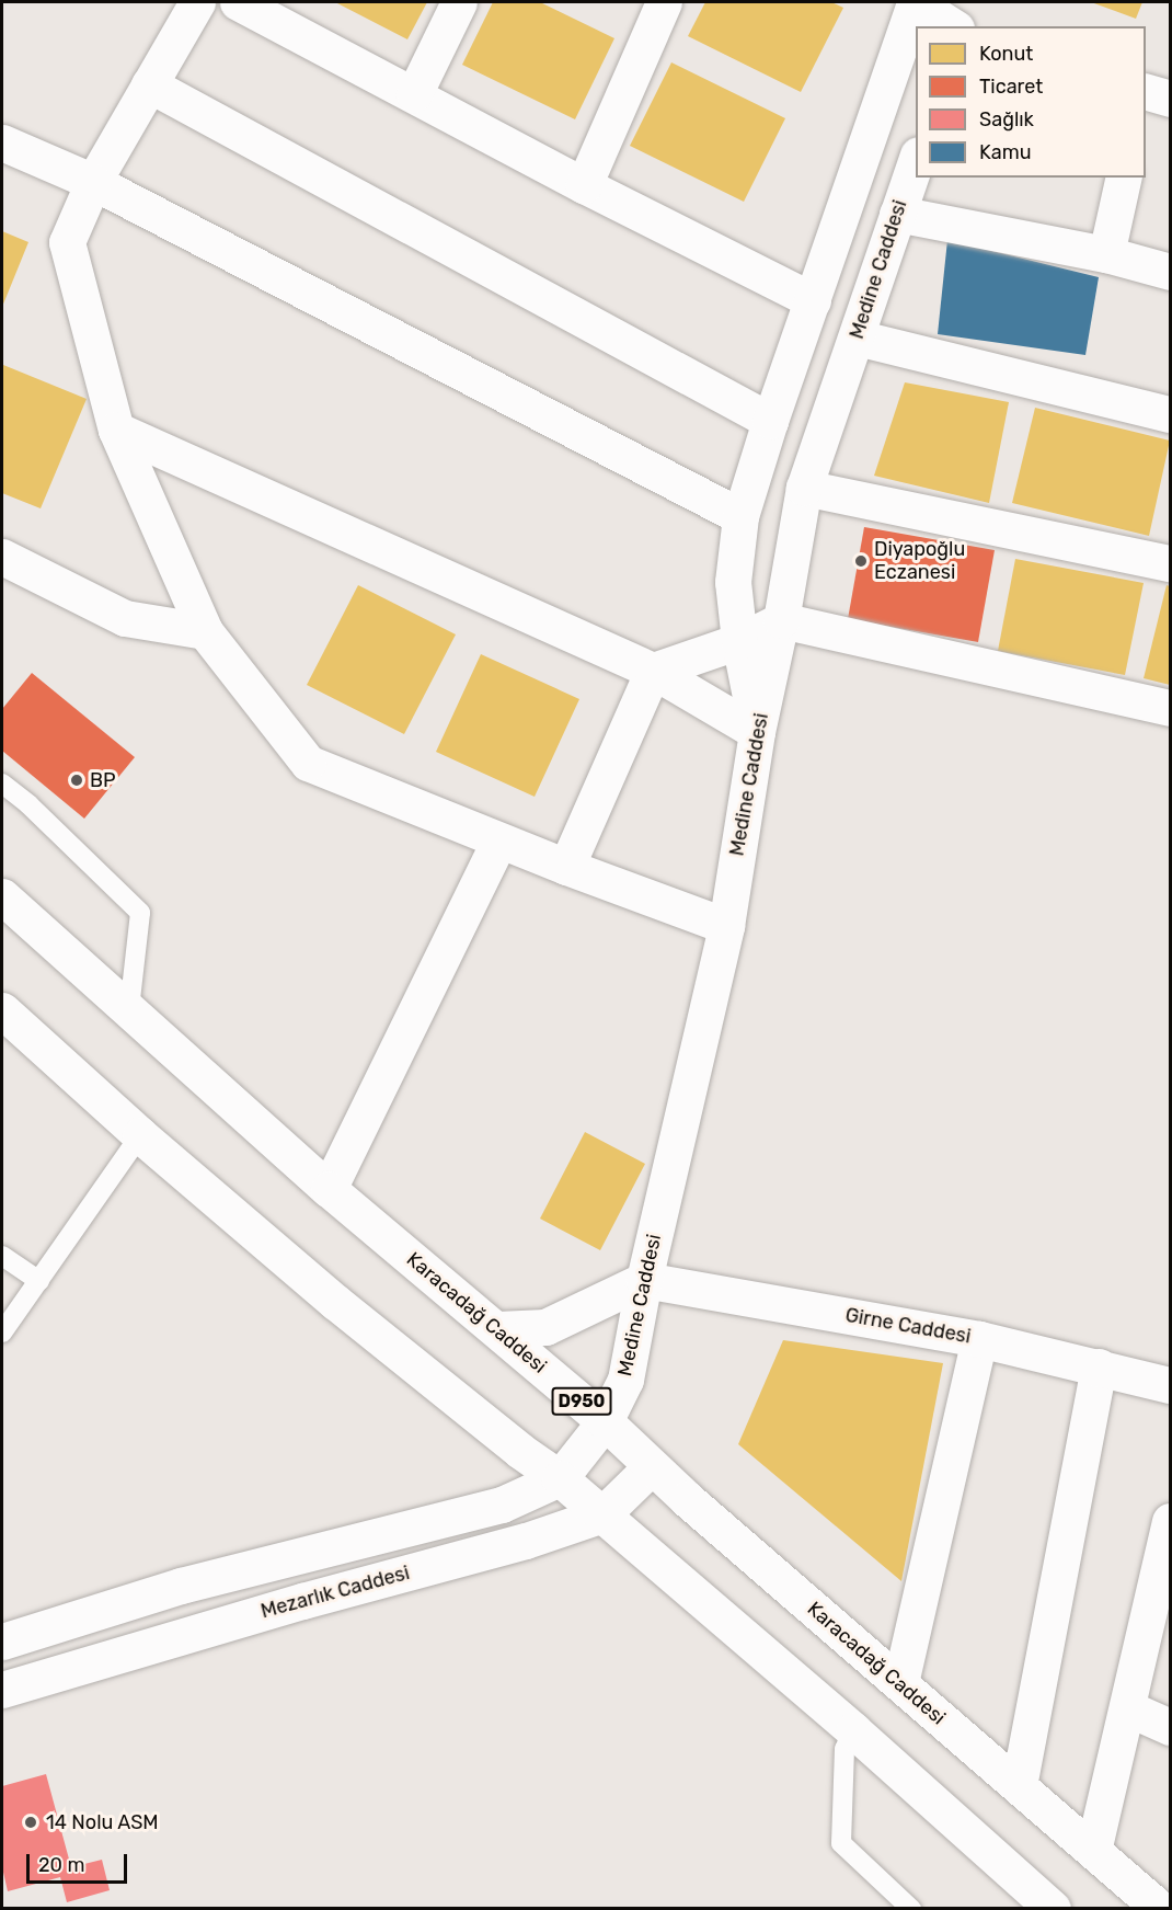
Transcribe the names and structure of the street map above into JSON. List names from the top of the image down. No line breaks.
{"streets":{"main road":["Medine Caddesi","Karacadağ Caddesi","Girne Caddesi","D950","Mezarlık Caddesi"]},"crossings":[["Medine Caddesi","Karacadağ Caddesi"],["Medine Caddesi","Girne Caddesi"],["Karacadağ Caddesi","Mezarlık Caddesi"]],"places":["Diyapoğlu Eczanesi","BP","14 Nolu ASM"],"legend":["Konut","Ticaret","Sağlık","Kamu"],"scale_bar":"20 m"}
